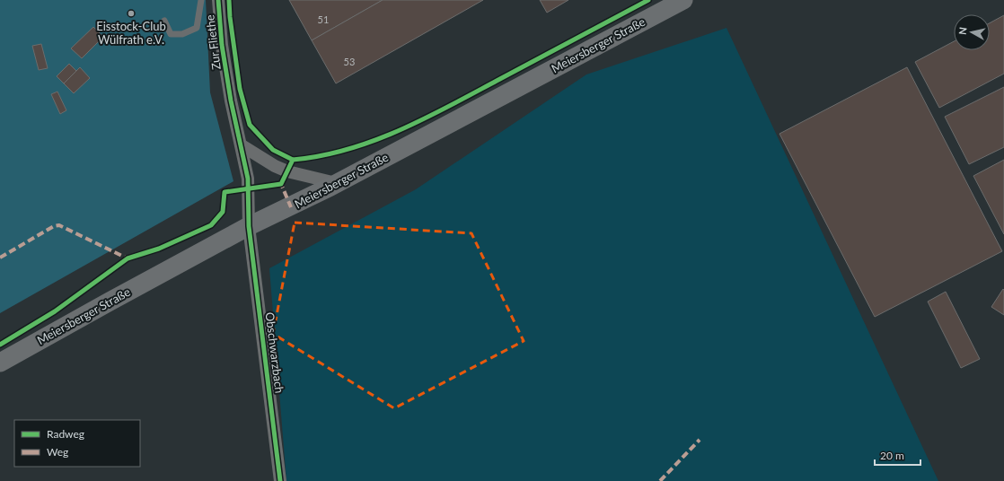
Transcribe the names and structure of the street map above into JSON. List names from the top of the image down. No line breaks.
{"streets":{"main road":["Meiersberger Straße"],"street":["Zur Fliethe","Obschwarzbach"]},"crossings":[["Zur Fliethe","Meiersberger Straße"],["Zur Fliethe","Obschwarzbach"],["Meiersberger Straße","Obschwarzbach"]],"places":["Eisstock-Club Wülfrath e.V."],"house_numbers":["51","53"],"legend":["Radweg","Weg"],"scale_bar":"20 m","north":"left"}
